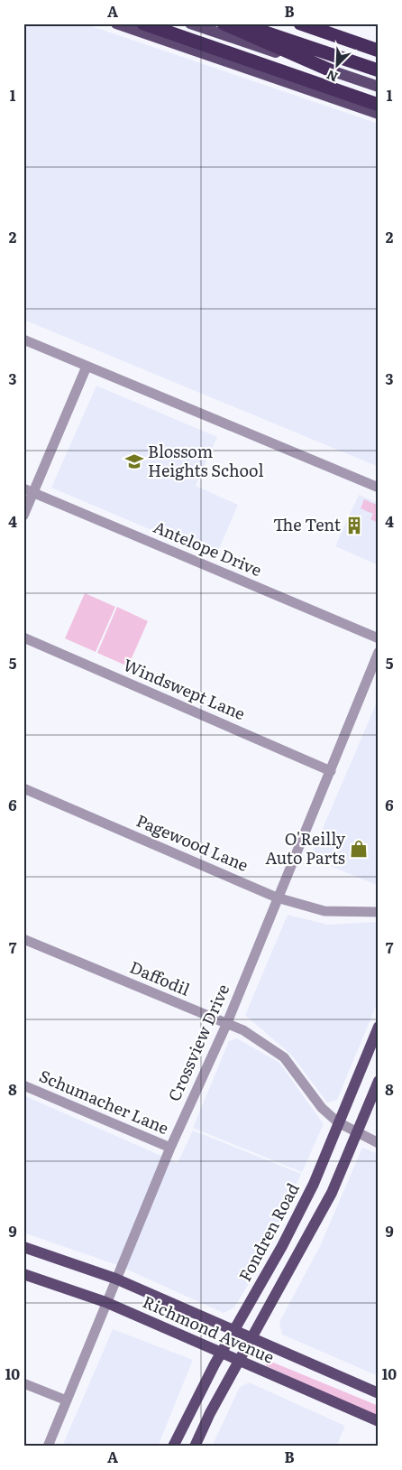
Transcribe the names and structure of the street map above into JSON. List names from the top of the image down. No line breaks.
{"streets":{"main road":["Fondren Road","Richmond Avenue"],"street":["Antelope Drive","Windswept Lane","Pagewood Lane","Daffodil","Crossview Drive","Schumacher Lane"]},"crossings":[["Windswept Lane","Crossview Drive"],["Pagewood Lane","Crossview Drive"],["Daffodil","Crossview Drive"],["Daffodil","Fondren Road"],["Crossview Drive","Schumacher Lane"],["Crossview Drive","Richmond Avenue"],["Fondren Road","Richmond Avenue"]],"places":{"school or university":["Blossom Heights School"],"building":["The Tent"],"shop":["O'Reilly Auto Parts"]},"north":"bottom left","grid":{"columns":["A","B"],"rows":["1","2","3","4","5","6","7","8","9","10"]}}
